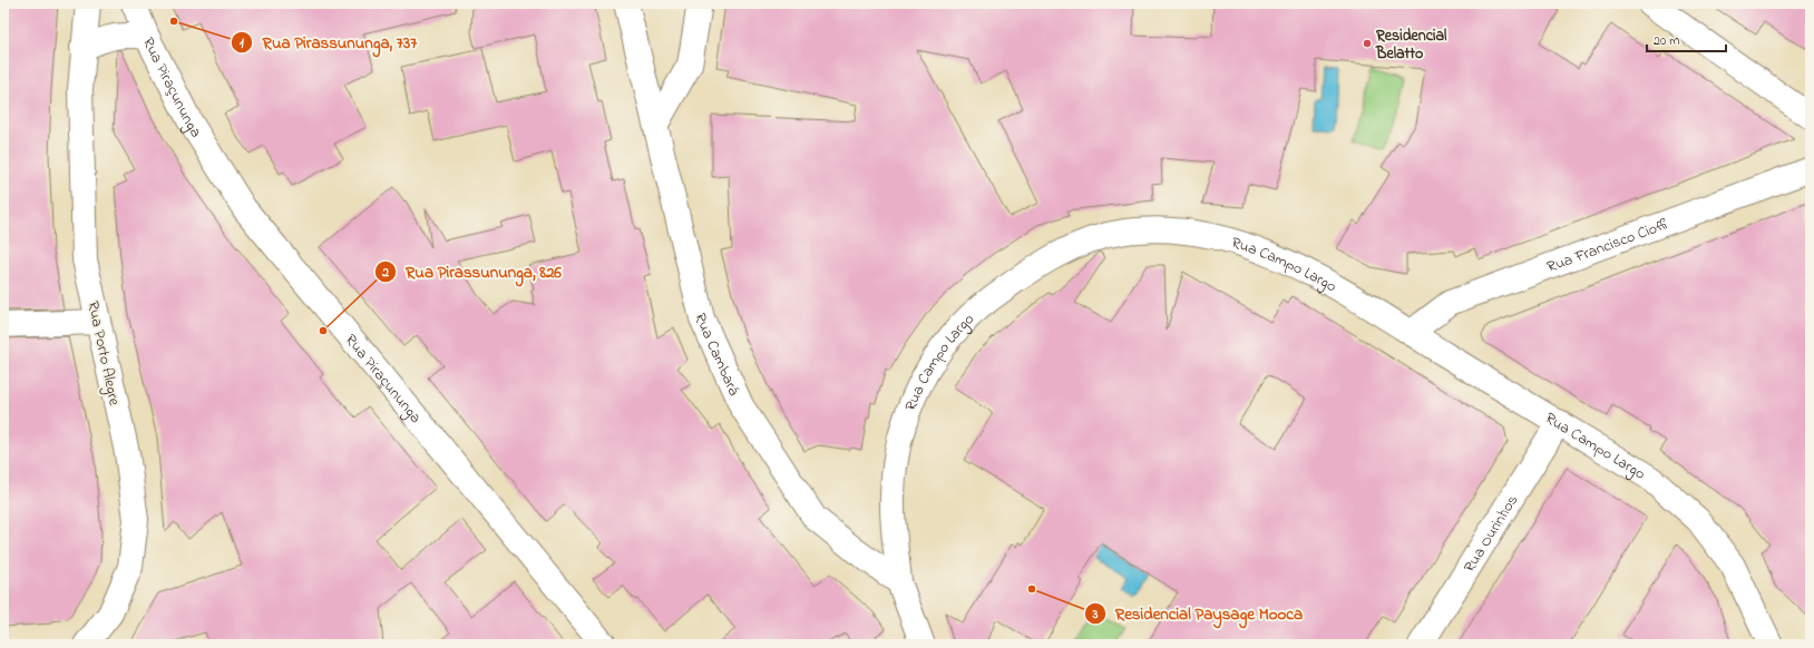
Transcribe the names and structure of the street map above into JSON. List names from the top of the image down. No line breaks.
{"streets":{"street":["Rua Piraçununga","Rua Francisco Cioffi","Rua Campo Largo","Rua Porto Alegre","Rua Cambará","Rua Ourinhos"]},"crossings":[["Rua Francisco Cioffi","Rua Campo Largo"],["Rua Campo Largo","Rua Cambará"],["Rua Campo Largo","Rua Ourinhos"]],"places":["Rua Pirassununga, 737","Residencial Belatto","Rua Pirassununga, 826","Residencial Paysage Mooca"],"scale_bar":"20 m"}
